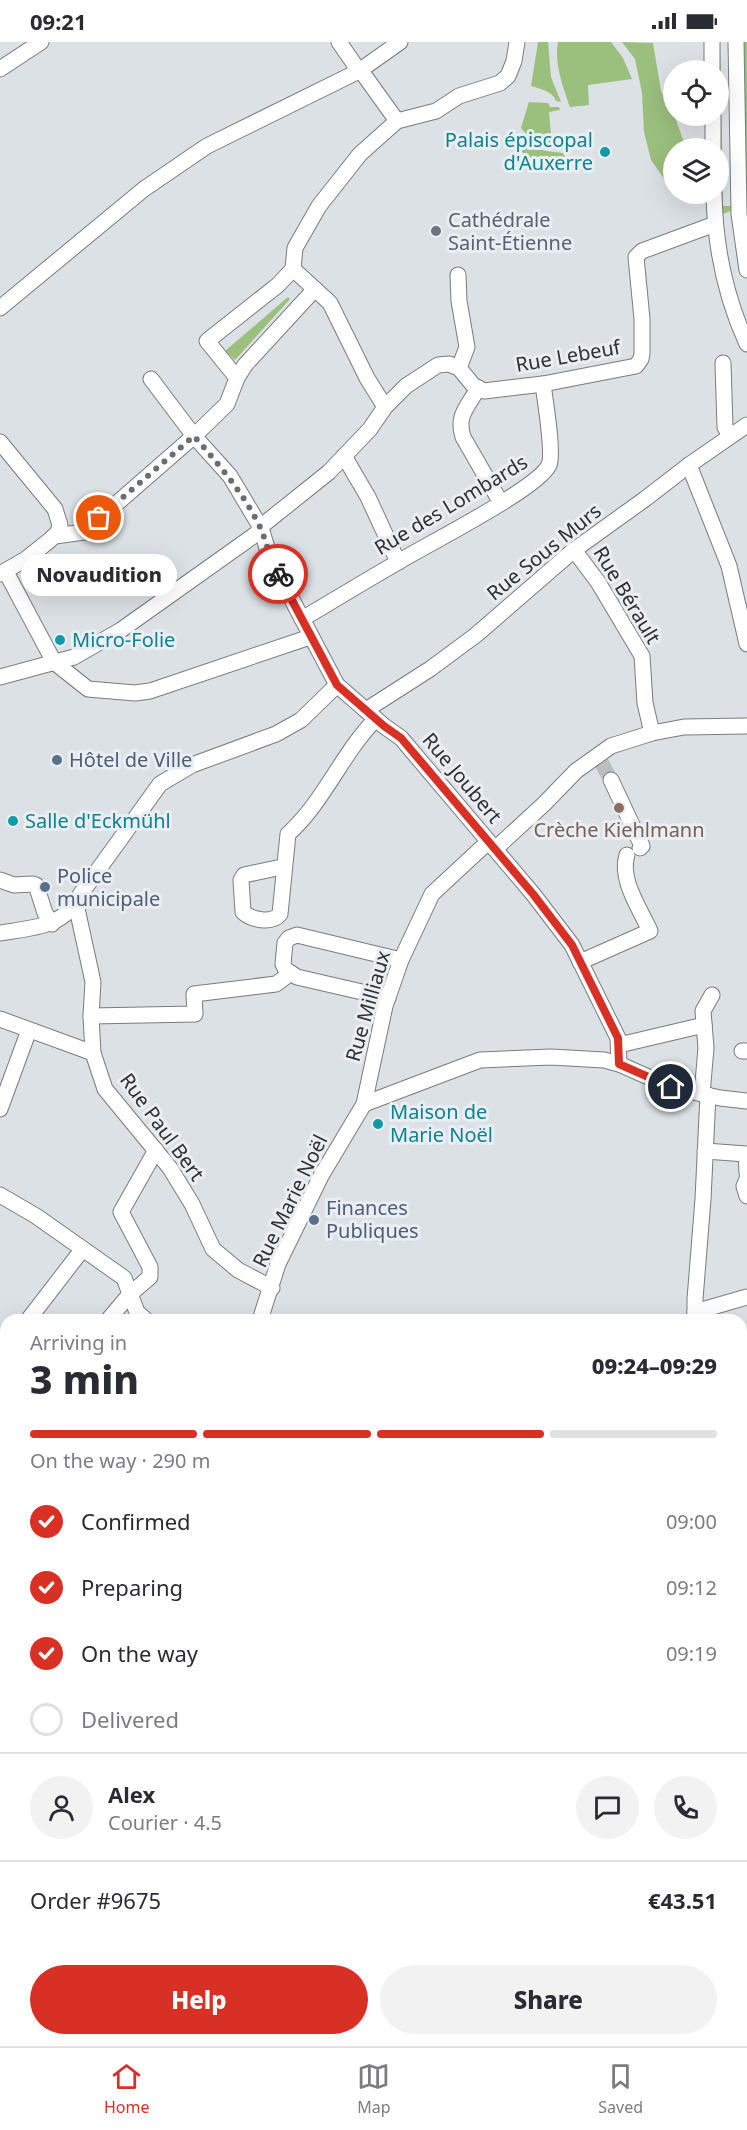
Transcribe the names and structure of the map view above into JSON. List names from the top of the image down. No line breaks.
{"streets":{"street":["Rue Lebeuf","Rue des Lombards","Rue Sous Murs","Rue Bérault","Rue Joubert","Rue Milliaux","Rue Paul Bert","Rue Marie Noël"]},"crossings":[["Rue Lebeuf","Rue des Lombards"],["Rue des Lombards","Rue Joubert"],["Rue Sous Murs","Rue Bérault"],["Rue Sous Murs","Rue Joubert"],["Rue Bérault","Rue Milliaux"],["Rue Joubert","Rue Milliaux"],["Rue Milliaux","Rue Marie Noël"],["Rue Paul Bert","Rue Marie Noël"]],"places":["Palais épiscopal d'Auxerre","Cathédrale Saint-Étienne","Novaudition","Micro-Folie","Hôtel de Ville","Crèche Kiehlmann","Salle d'Eckmühl","Police municipale","Maison de Marie Noël","Finances Publiques"],"page":{"status":"09:21","bubble":"Novaudition","heading":["3 min","Arriving in","09:24–09:29"],"panel":["Alex","Courier · 4.5","Order #9675","€43.51"],"bar":"On the way · 290 m","list":[["Confirmed","09:00"],["Preparing","09:12"],["On the way","09:19"],"Delivered"],"buttons":["Help","Share"],"tabs":["Home","Map","Saved"]}}
